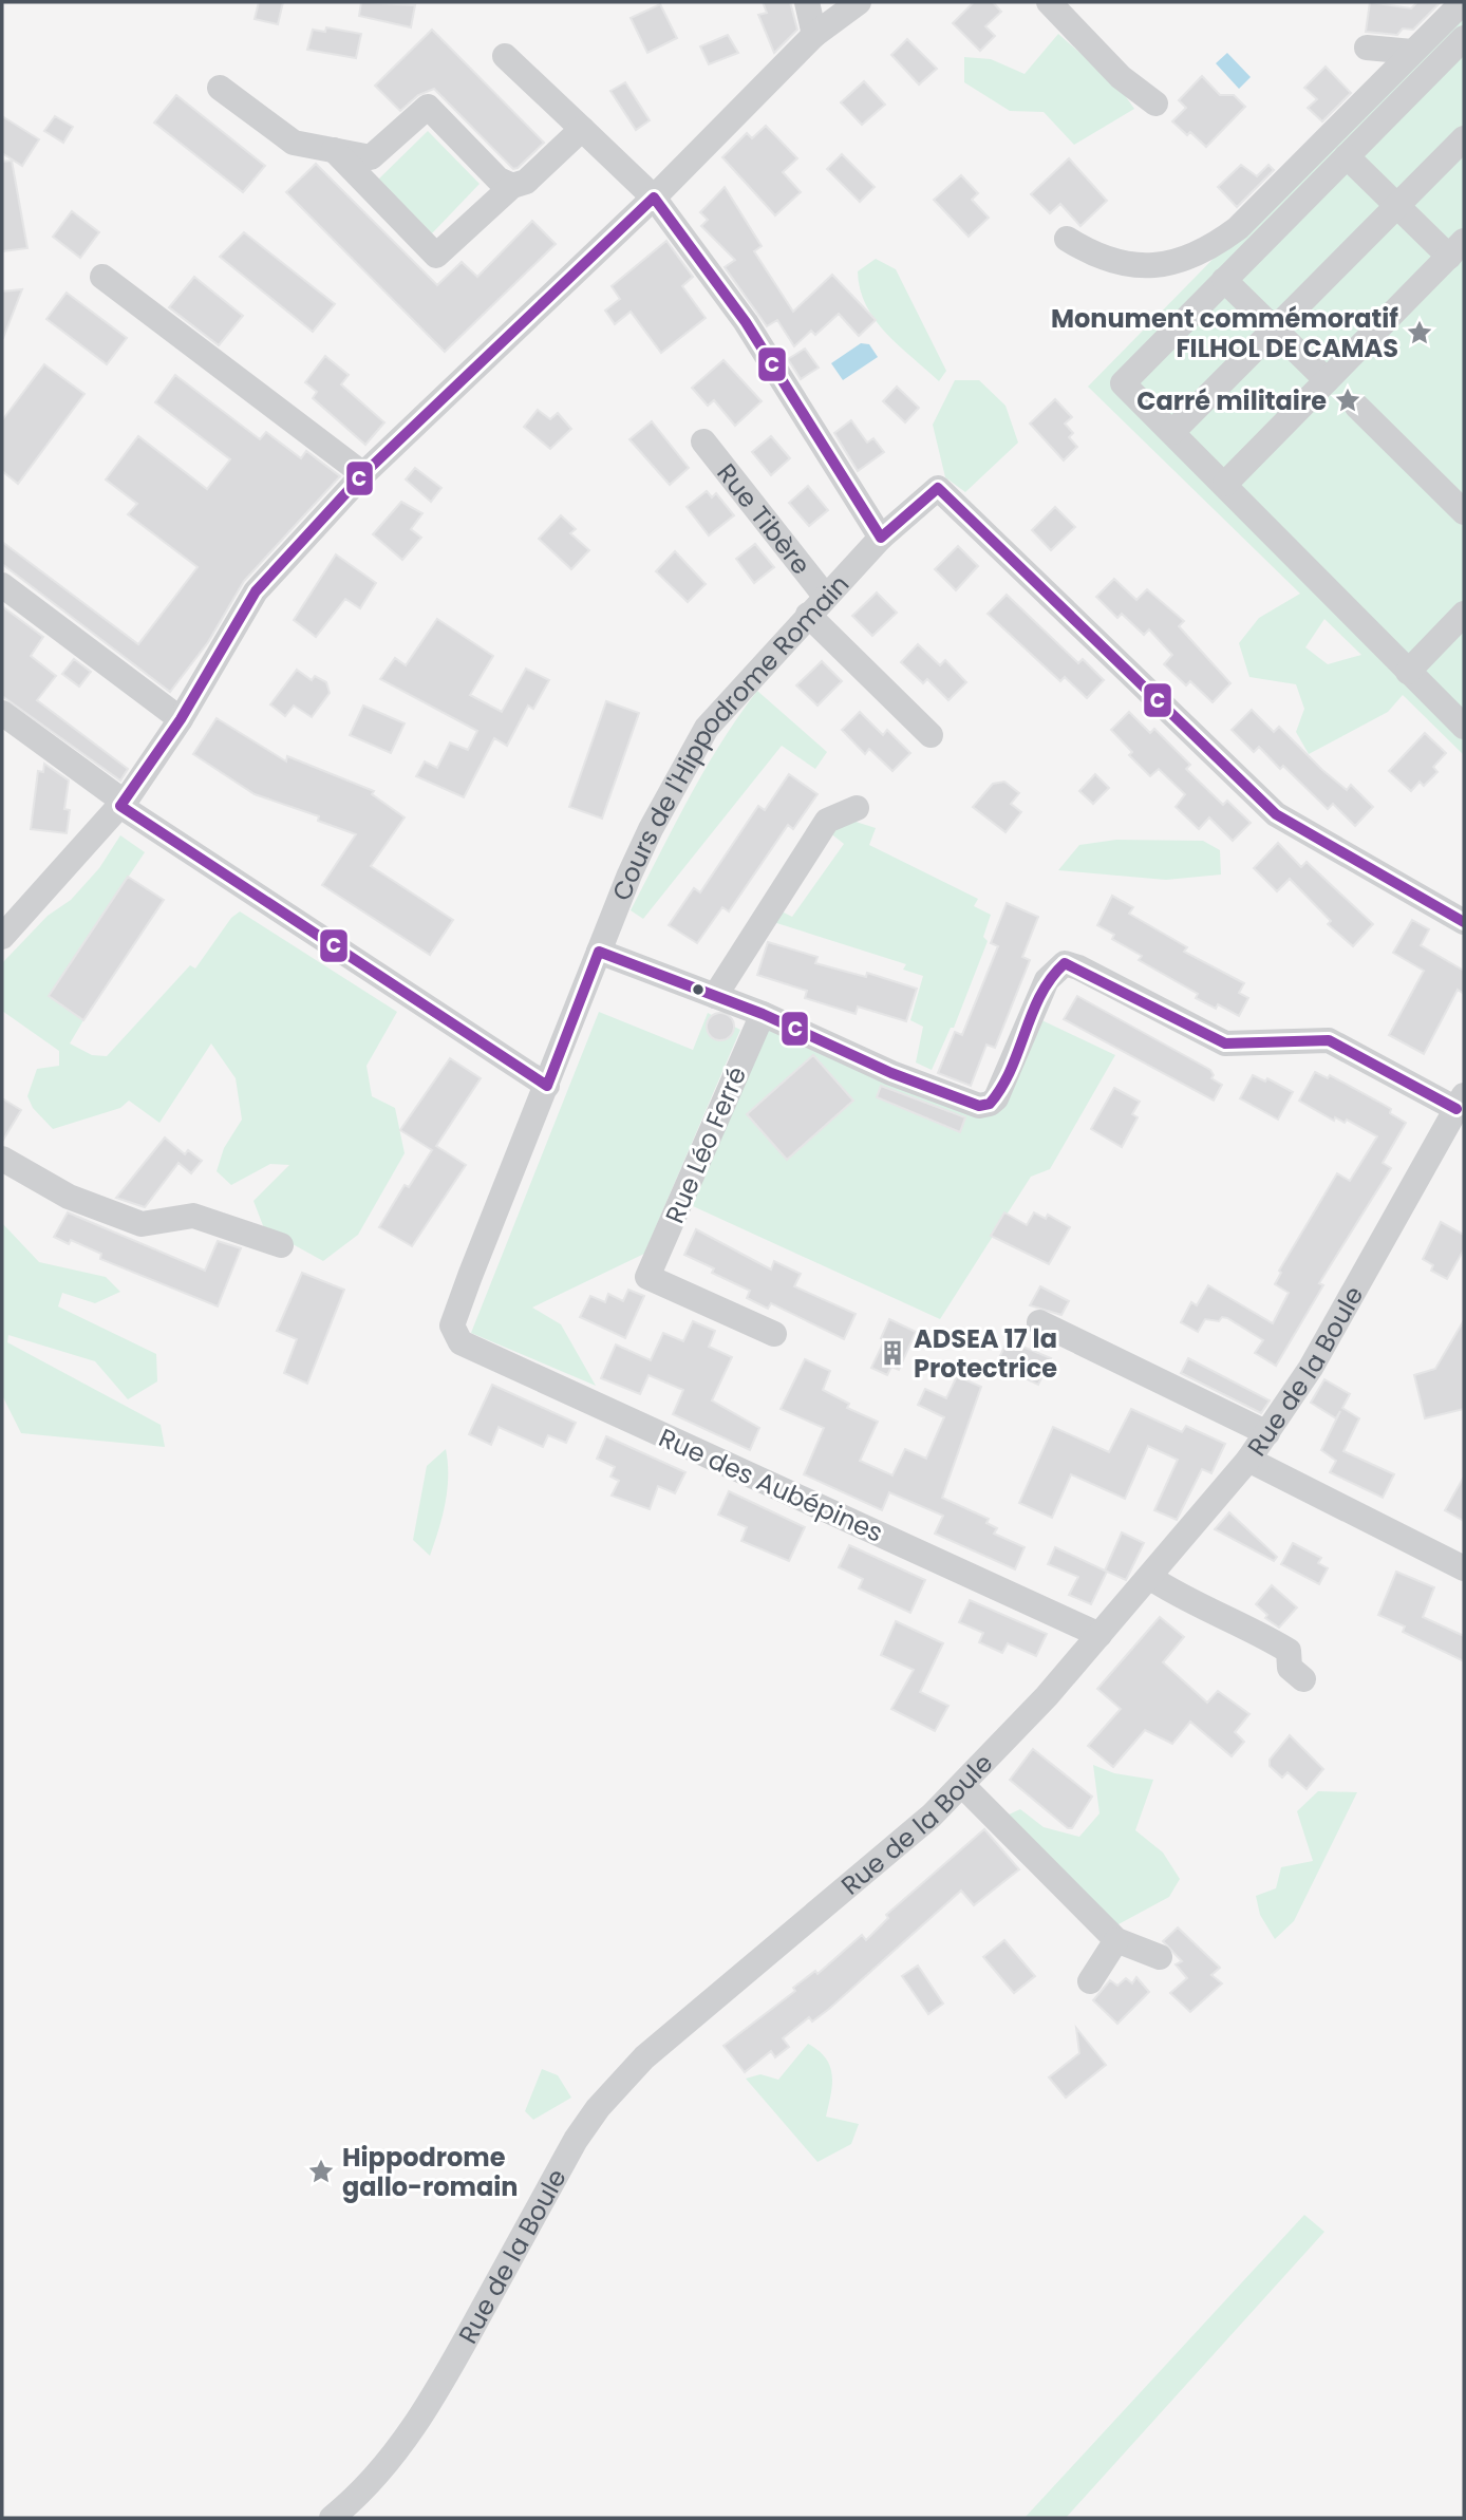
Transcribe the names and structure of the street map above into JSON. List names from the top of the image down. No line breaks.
{"streets":{"street":["Rue Tibère","Cours de l'Hippodrome Romain","Rue Léo Ferré","Rue de la Boule","Rue des Aubépines"]},"crossings":[["Rue Tibère","Cours de l'Hippodrome Romain"],["Cours de l'Hippodrome Romain","Rue des Aubépines"],["Rue de la Boule","Rue des Aubépines"]],"places":{"place":["Monument commémoratif FILHOL DE CAMAS","Carré militaire","Hippodrome gallo-romain"],"building":["ADSEA 17 la Protectrice"]},"lines":["transit line C"]}
